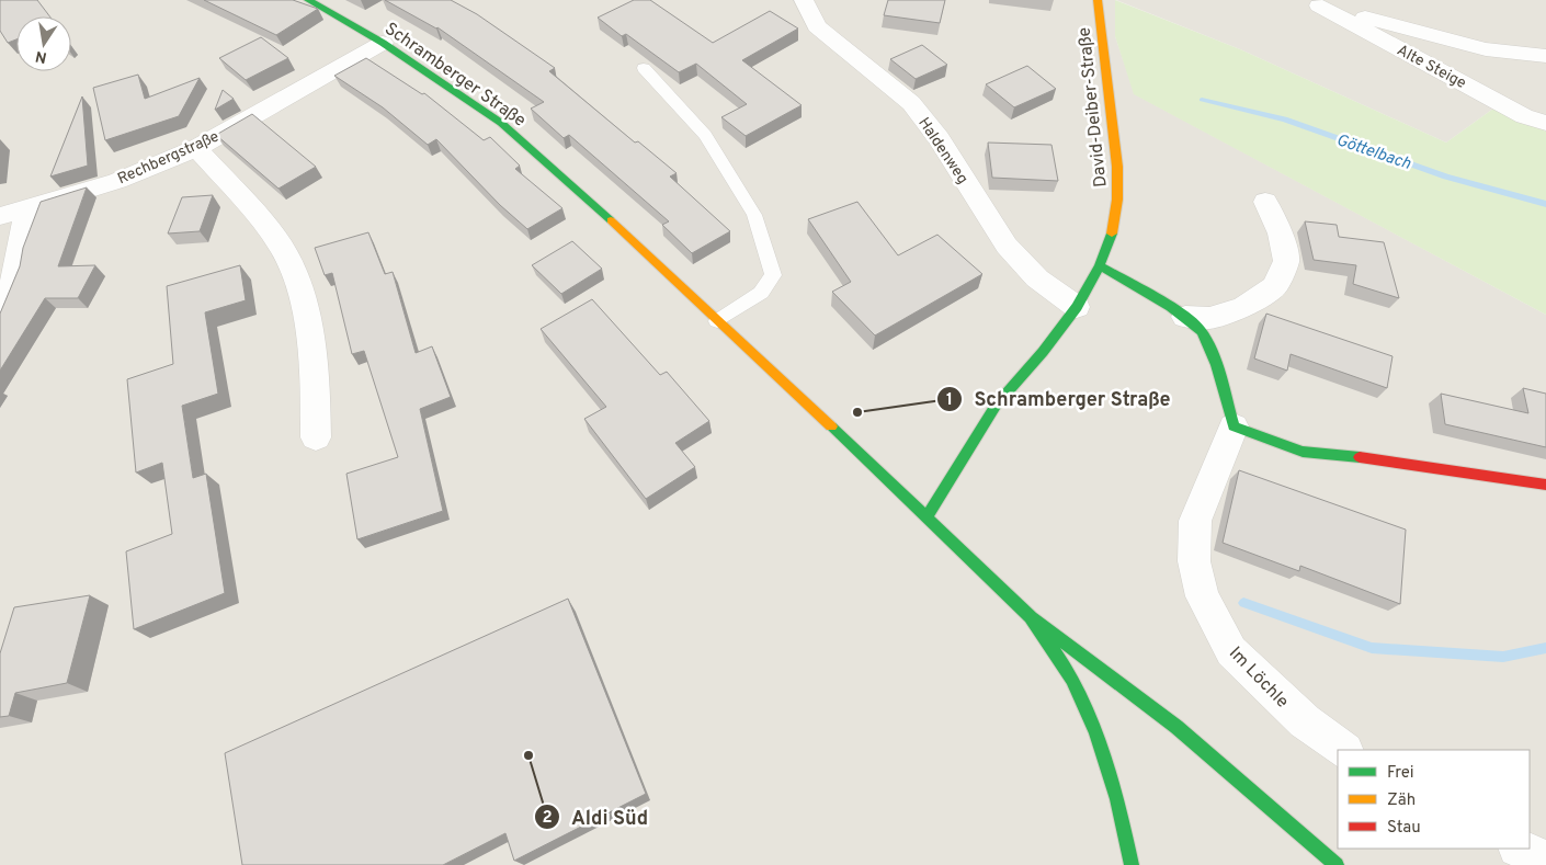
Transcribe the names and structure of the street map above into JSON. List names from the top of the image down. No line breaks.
{"streets":{"main road":["Schramberger Straße","David-Deiber-Straße"],"street":["Alte Steige","Haldenweg","Rechbergstraße","Im Löchle"]},"crossings":[["Schramberger Straße","David-Deiber-Straße"],["Schramberger Straße","Rechbergstraße"],["David-Deiber-Straße","Haldenweg"]],"water":["Göttelbach"],"places":["Schramberger Straße","Aldi Süd"],"legend":["Frei","Zäh","Stau"],"north":"bottom"}
